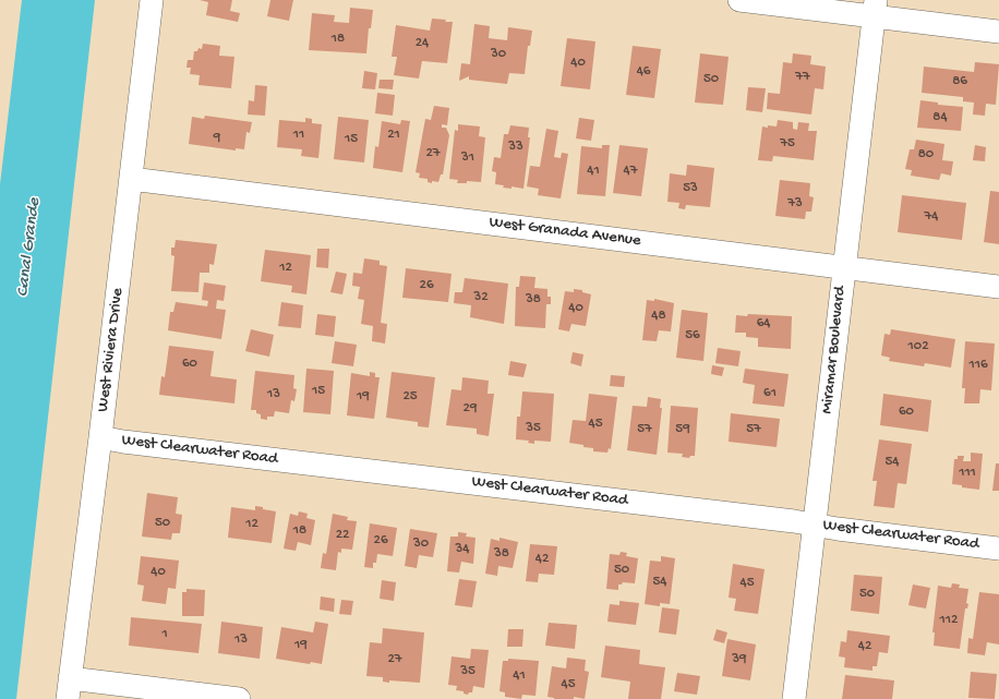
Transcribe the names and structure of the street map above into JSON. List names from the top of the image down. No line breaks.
{"streets":{"street":["West Granada Avenue","West Riviera Drive","Miramar Boulevard","West Clearwater Road"]},"crossings":[["West Granada Avenue","West Riviera Drive"],["West Granada Avenue","Miramar Boulevard"],["West Riviera Drive","West Clearwater Road"],["Miramar Boulevard","West Clearwater Road"]],"water":["Canal Grande"],"house_numbers":["18","24","30","40","46","77","50","86","84","11","21","9","15","75","33","27","80","31","41","47","53","73","74","12","26","32","38","40","48","64","56","102","60","116","15","61","13","19","25","29","60","45","35","57","59","57","54","111","50","12","18","22","26","30","34","38","42","50","40","54","45","50","112","1","13","19","42","27","39","35","41","45"]}
